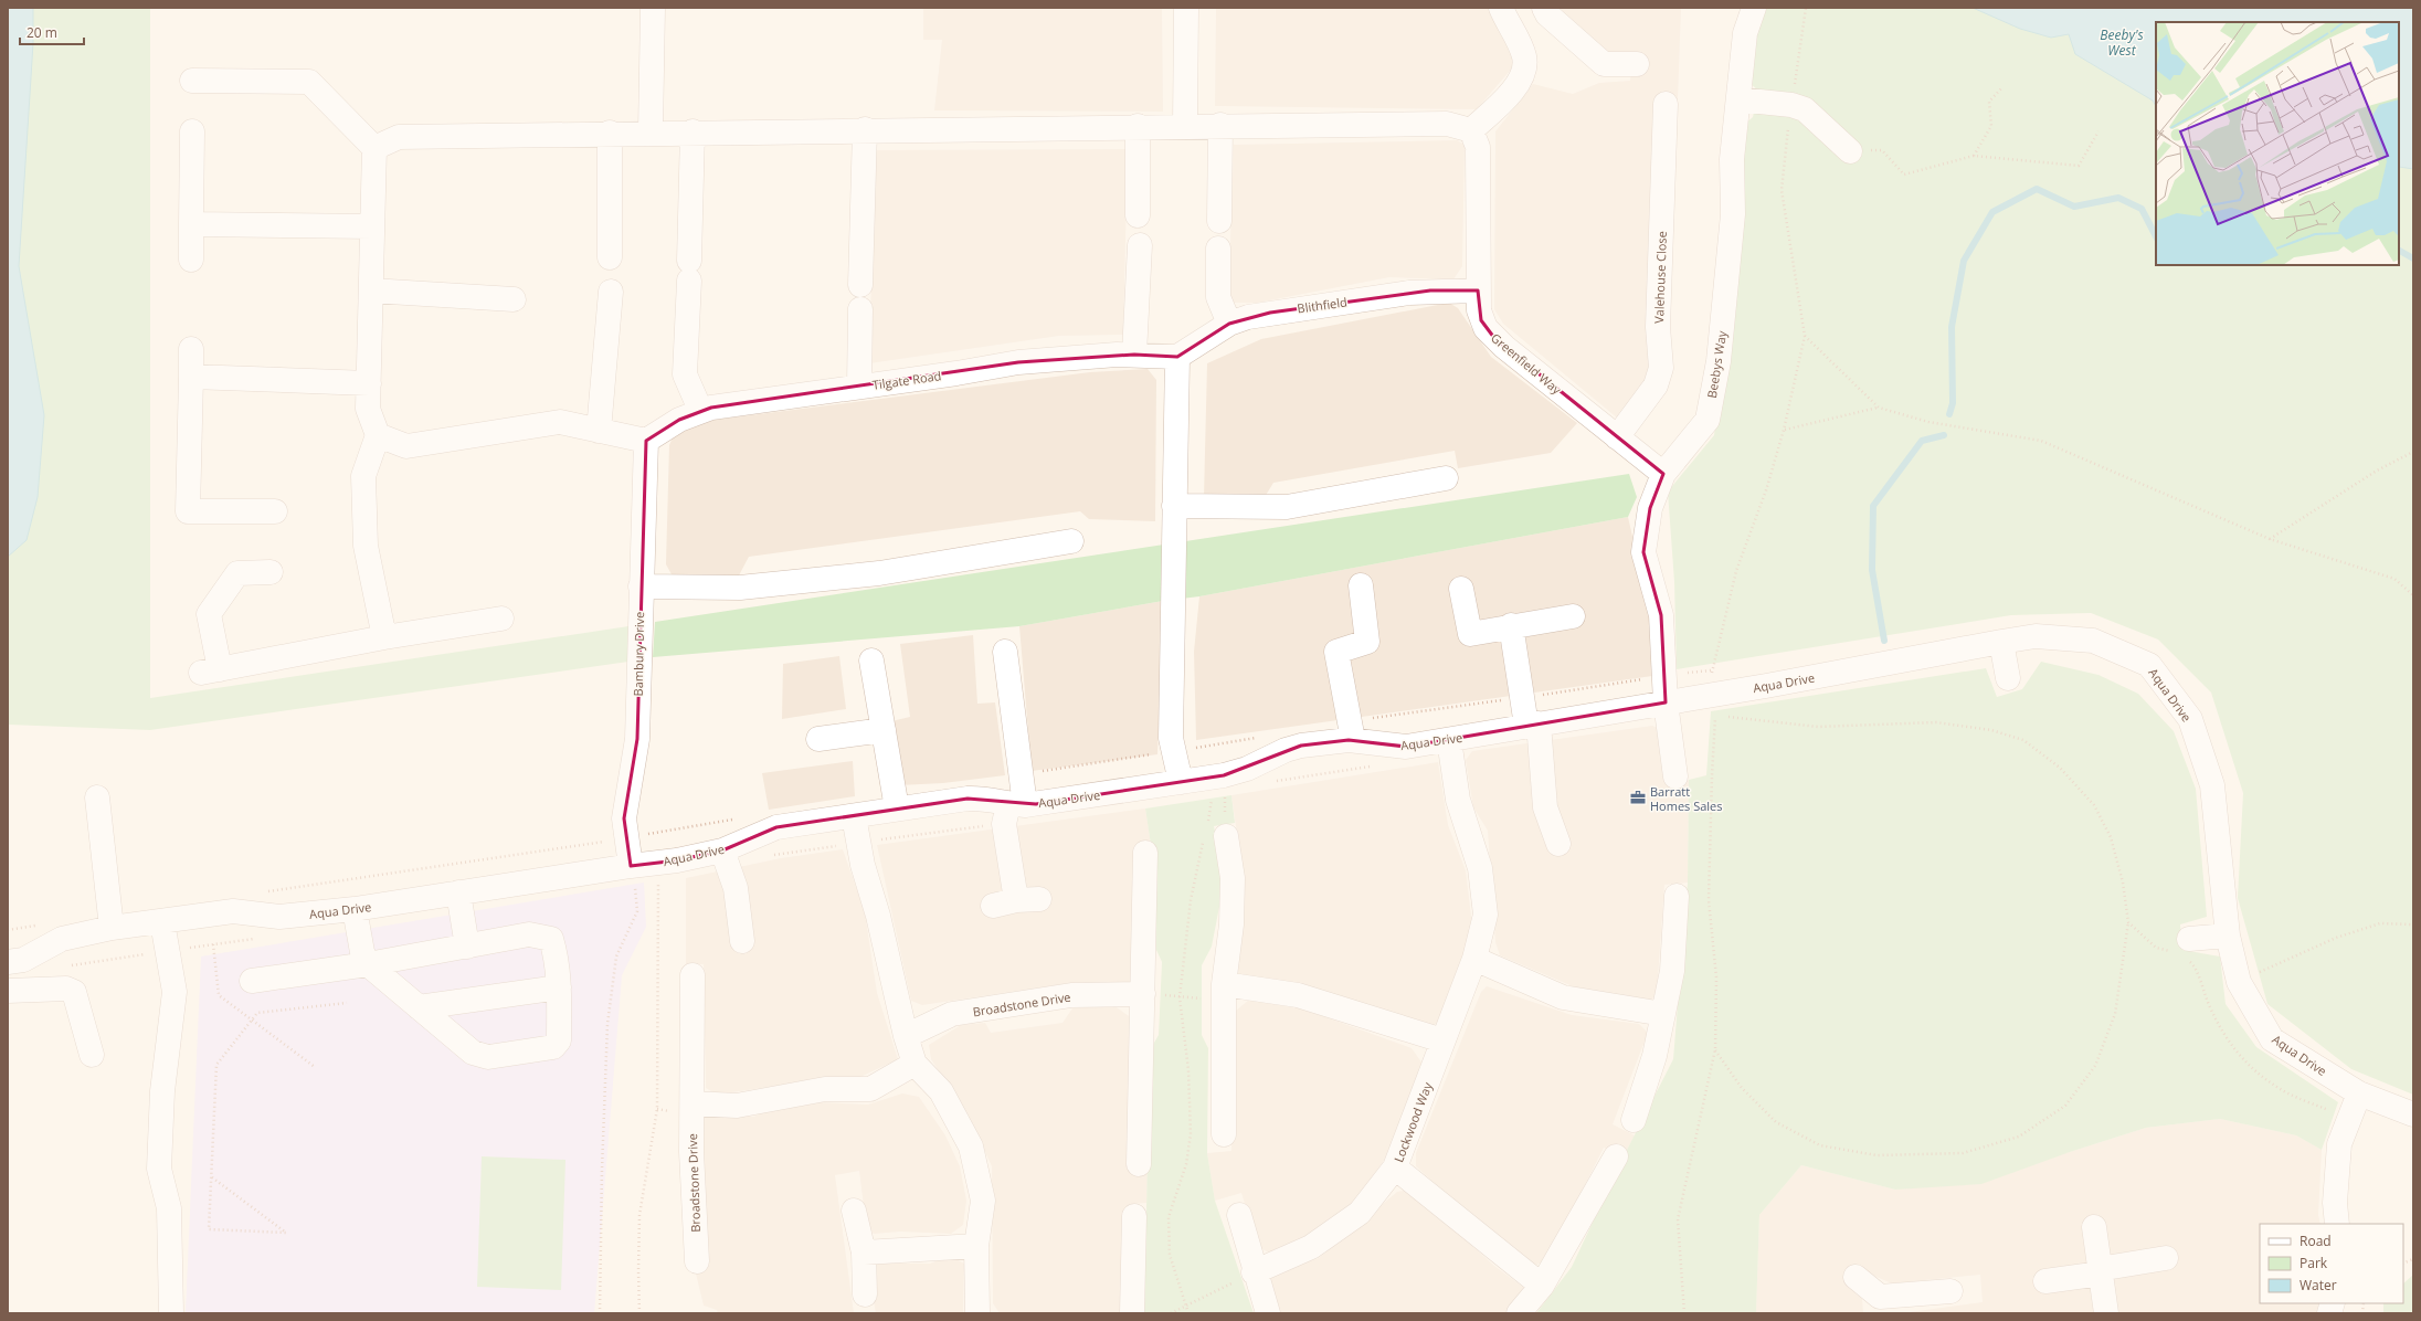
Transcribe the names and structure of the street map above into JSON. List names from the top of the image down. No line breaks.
{"streets":{"street":["Valehouse Close","Blithfield","Greenfield Way","Beebys Way","Tilgate Road","Bambury Drive","Aqua Drive","Broadstone Drive","Lockwood Way"]},"crossings":[["Valehouse Close","Greenfield Way"],["Blithfield","Greenfield Way"],["Blithfield","Tilgate Road"],["Greenfield Way","Beebys Way"],["Beebys Way","Aqua Drive"],["Tilgate Road","Bambury Drive"],["Bambury Drive","Aqua Drive"],["Aqua Drive","Lockwood Way"]],"water":["Beeby's West"],"places":{"office":["Barratt Homes Sales"]},"legend":["Road","Park","Water"],"scale_bar":"20 m"}
